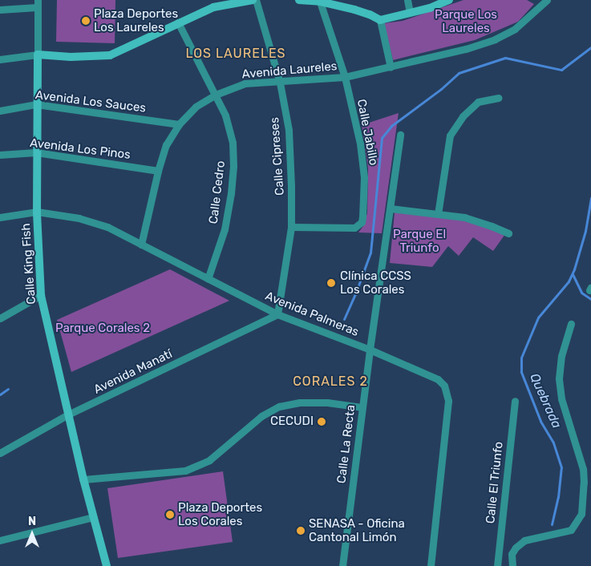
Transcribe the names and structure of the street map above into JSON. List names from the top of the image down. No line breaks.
{"streets":{"street":["Avenida Laureles","Avenida Los Sauces","Calle Jabillo","Avenida Los Pinos","Calle Cipreses","Calle Cedro","Calle King Fish","Avenida Palmeras","Avenida Manatí","Calle La Recta","Calle El Triunfo"]},"crossings":[["Avenida Laureles","Avenida Los Sauces"],["Avenida Laureles","Calle Jabillo"],["Avenida Laureles","Avenida Los Pinos"],["Avenida Laureles","Calle Cipreses"],["Avenida Laureles","Calle Cedro"],["Avenida Laureles","Avenida Palmeras"],["Avenida Los Sauces","Calle King Fish"],["Calle Jabillo","Calle Cipreses"],["Avenida Los Pinos","Calle King Fish"],["Calle Cipreses","Avenida Palmeras"],["Calle Cipreses","Avenida Manatí"],["Calle Cedro","Avenida Palmeras"],["Calle King Fish","Avenida Palmeras"],["Calle King Fish","Avenida Manatí"],["Avenida Palmeras","Avenida Manatí"],["Avenida Palmeras","Calle La Recta"]],"districts":["LOS LAURELES","CORALES 2"],"water":["Quebrada"],"parks":["Parque Los Laureles","Parque El Triunfo","Parque Corales 2"],"places":["Plaza Deportes Los Laureles","Clínica CCSS Los Corales","CECUDI","Plaza Deportes Los Corales","SENASA - Oficina Cantonal Limón"],"north":"top"}
